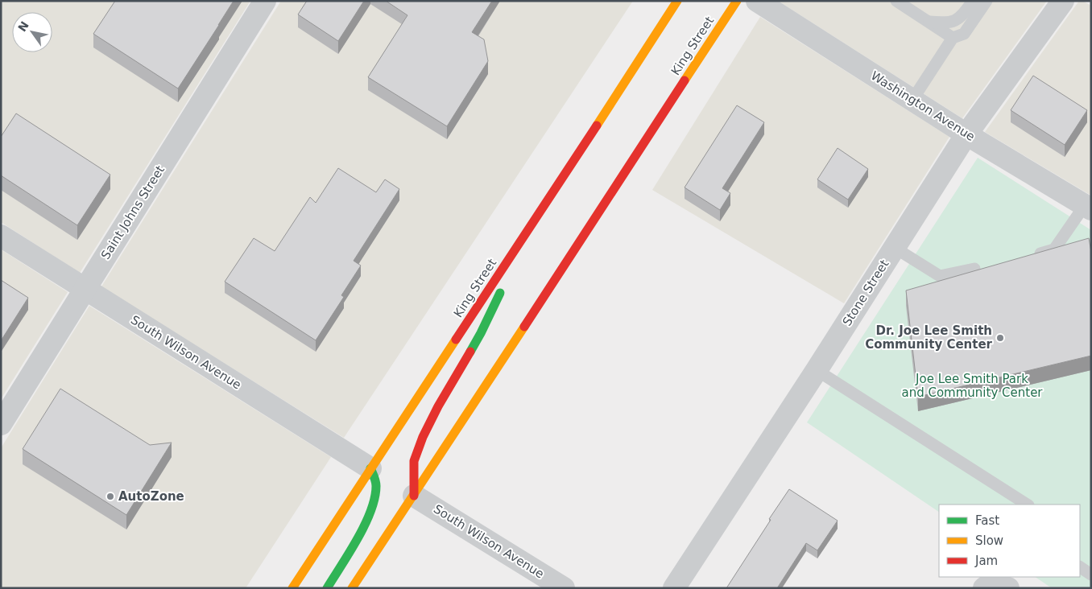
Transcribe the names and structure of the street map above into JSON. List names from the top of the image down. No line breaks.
{"streets":{"main road":["King Street"],"street":["Washington Avenue","Saint Johns Street","Stone Street","South Wilson Avenue"]},"crossings":[["King Street","South Wilson Avenue"],["Washington Avenue","Stone Street"],["Saint Johns Street","South Wilson Avenue"]],"parks":["Joe Lee Smith Park and Community Center"],"places":["Dr. Joe Lee Smith Community Center","AutoZone"],"legend":["Fast","Slow","Jam"],"north":"top left"}
